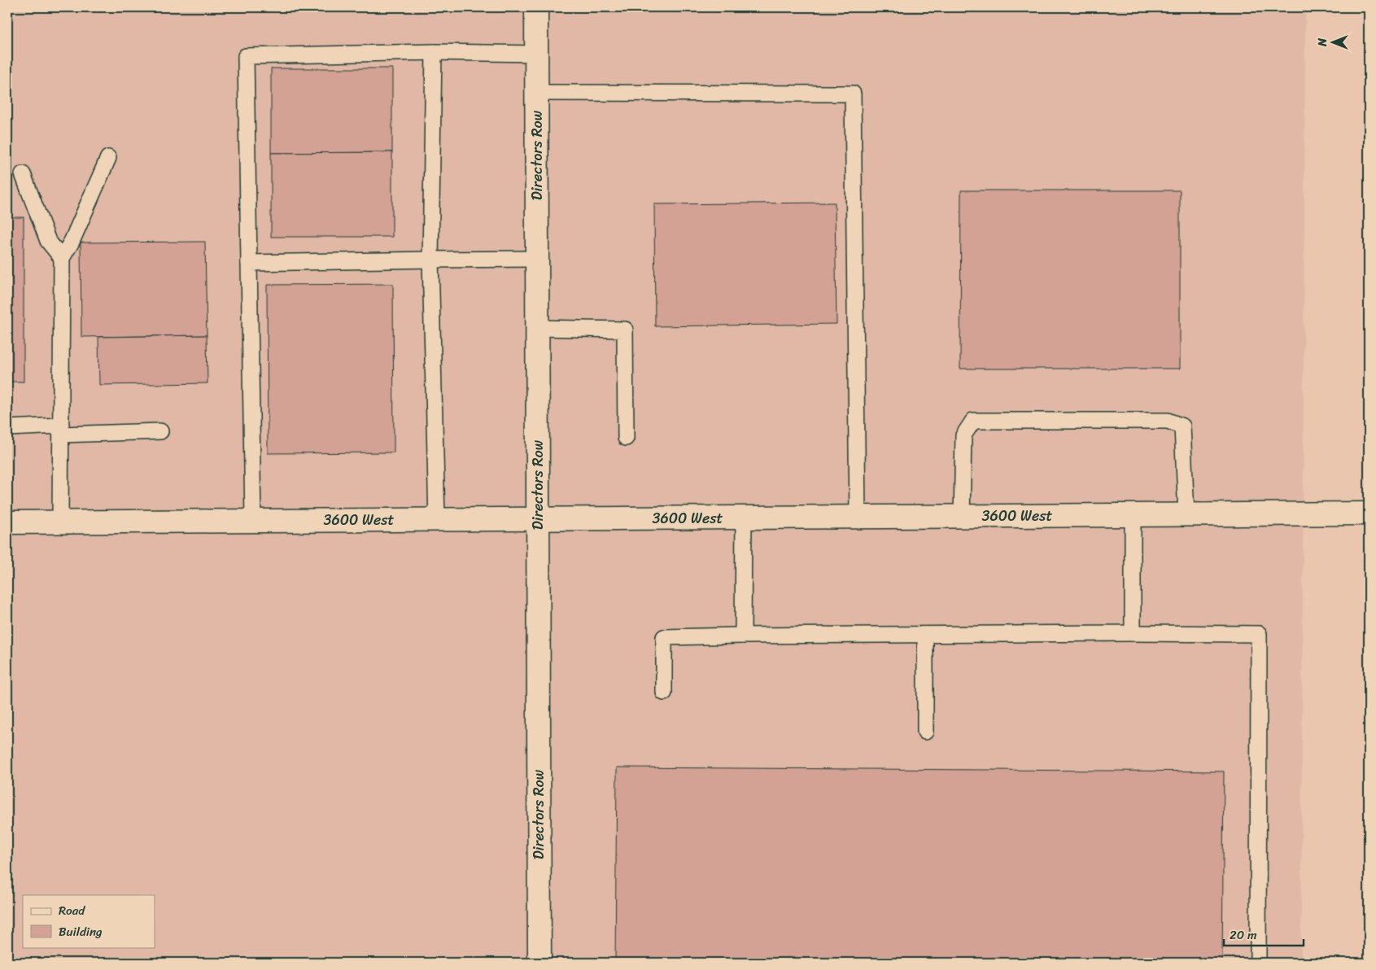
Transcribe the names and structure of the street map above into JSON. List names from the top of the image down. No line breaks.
{"streets":{"street":["Directors Row","3600 West"]},"crossings":[["Directors Row","3600 West"]],"legend":["Road","Building"],"scale_bar":"20 m","north":"left"}
